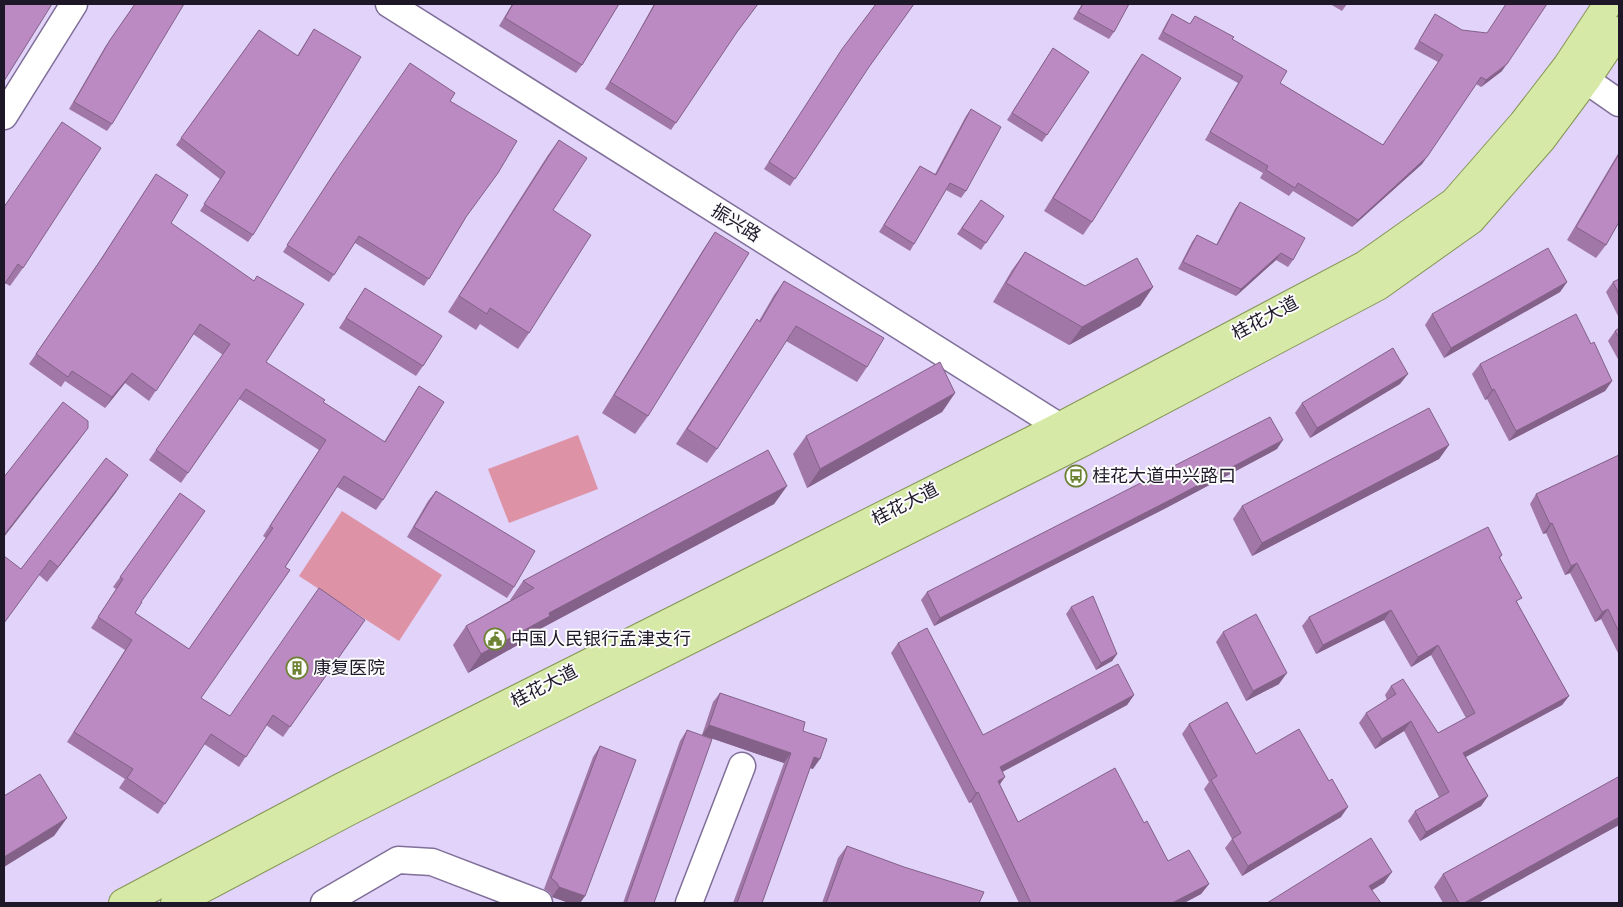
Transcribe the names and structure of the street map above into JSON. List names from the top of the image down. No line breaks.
{"streets":{"main road":["桂花大道"],"street":["振兴路"]},"crossings":[["振兴路","桂花大道"]],"places":{"bus stop":["桂花大道中兴路口"],"public building":["中国人民银行孟津支行"],"building":["康复医院"]}}
